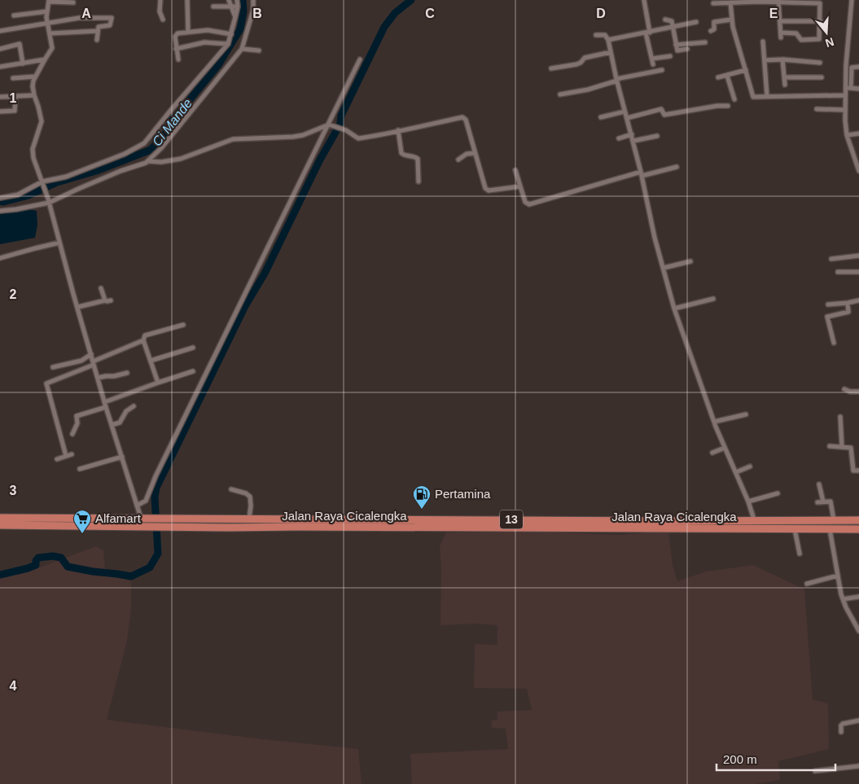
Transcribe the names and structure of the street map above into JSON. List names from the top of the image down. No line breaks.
{"streets":{"highway":["Jalan Raya Cicalengka","13"]},"water":["Ci Mande"],"places":{"fuel station":["Pertamina"],"supermarket":["Alfamart"]},"scale_bar":"200 m","north":"bottom","grid":{"columns":["A","B","C","D","E"],"rows":["1","2","3","4"]}}
